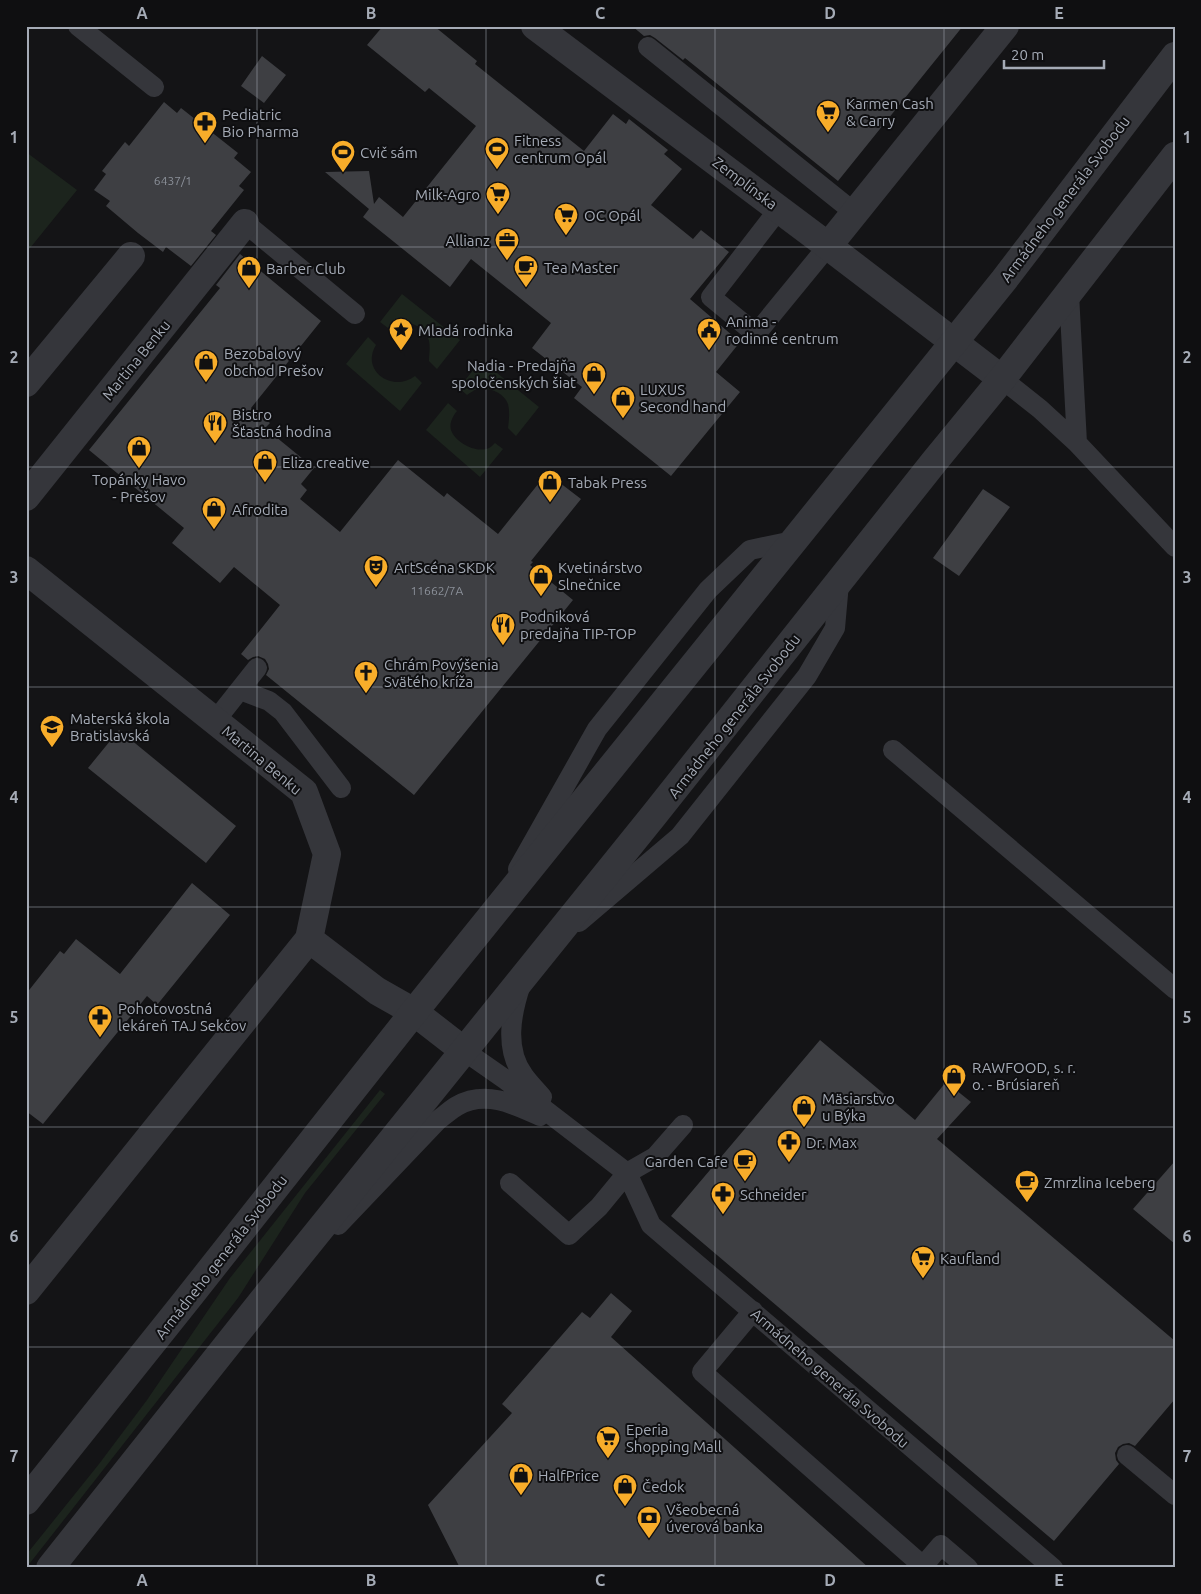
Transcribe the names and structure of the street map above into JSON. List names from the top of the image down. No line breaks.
{"streets":{"street":["Zemplínska","Armádneho generála Svobodu","Martina Benku"]},"crossings":[["Zemplínska","Armádneho generála Svobodu"]],"places":{"supermarket":["Karmen Cash & Carry","Milk-Agro","OC Opál","Kaufland","Eperia Shopping Mall"],"pharmacy":["Pediatric Bio Pharma","Pohotovostná lekáreň TAJ Sekčov","Dr. Max","Schneider"],"sports":["Fitness centrum Opál","Cvič sám"],"office":["Allianz"],"cafe":["Tea Master","Garden Cafe","Zmrzlina Iceberg"],"shop":["Barber Club","Bezobalový obchod Prešov","Nadia - Predajňa spoločenských šiat","LUXUS Second hand","Topánky Havo - Prešov","Eliza creative","Tabak Press","Afrodita","Kvetinárstvo Slnečnice","RAWFOOD, s. r. o. - Brúsiareň","Mäsiarstvo u Býka","HalfPrice","Čedok"],"place":["Mladá rodinka"],"public building":["Anima - rodinné centrum"],"restaurant":["Bistro Šťastná hodina","Podniková predajňa TIP-TOP"],"theatre":["ArtScéna SKDK"],"church":["Chrám Povýšenia Svätého kríža"],"school or university":["Materská škola Bratislavská"],"bank":["Všeobecná úverová banka"]},"house_numbers":["6437/1","11662/7A"],"scale_bar":"20 m","grid":{"columns":["A","B","C","D","E"],"rows":["1","2","3","4","5","6","7"]}}
